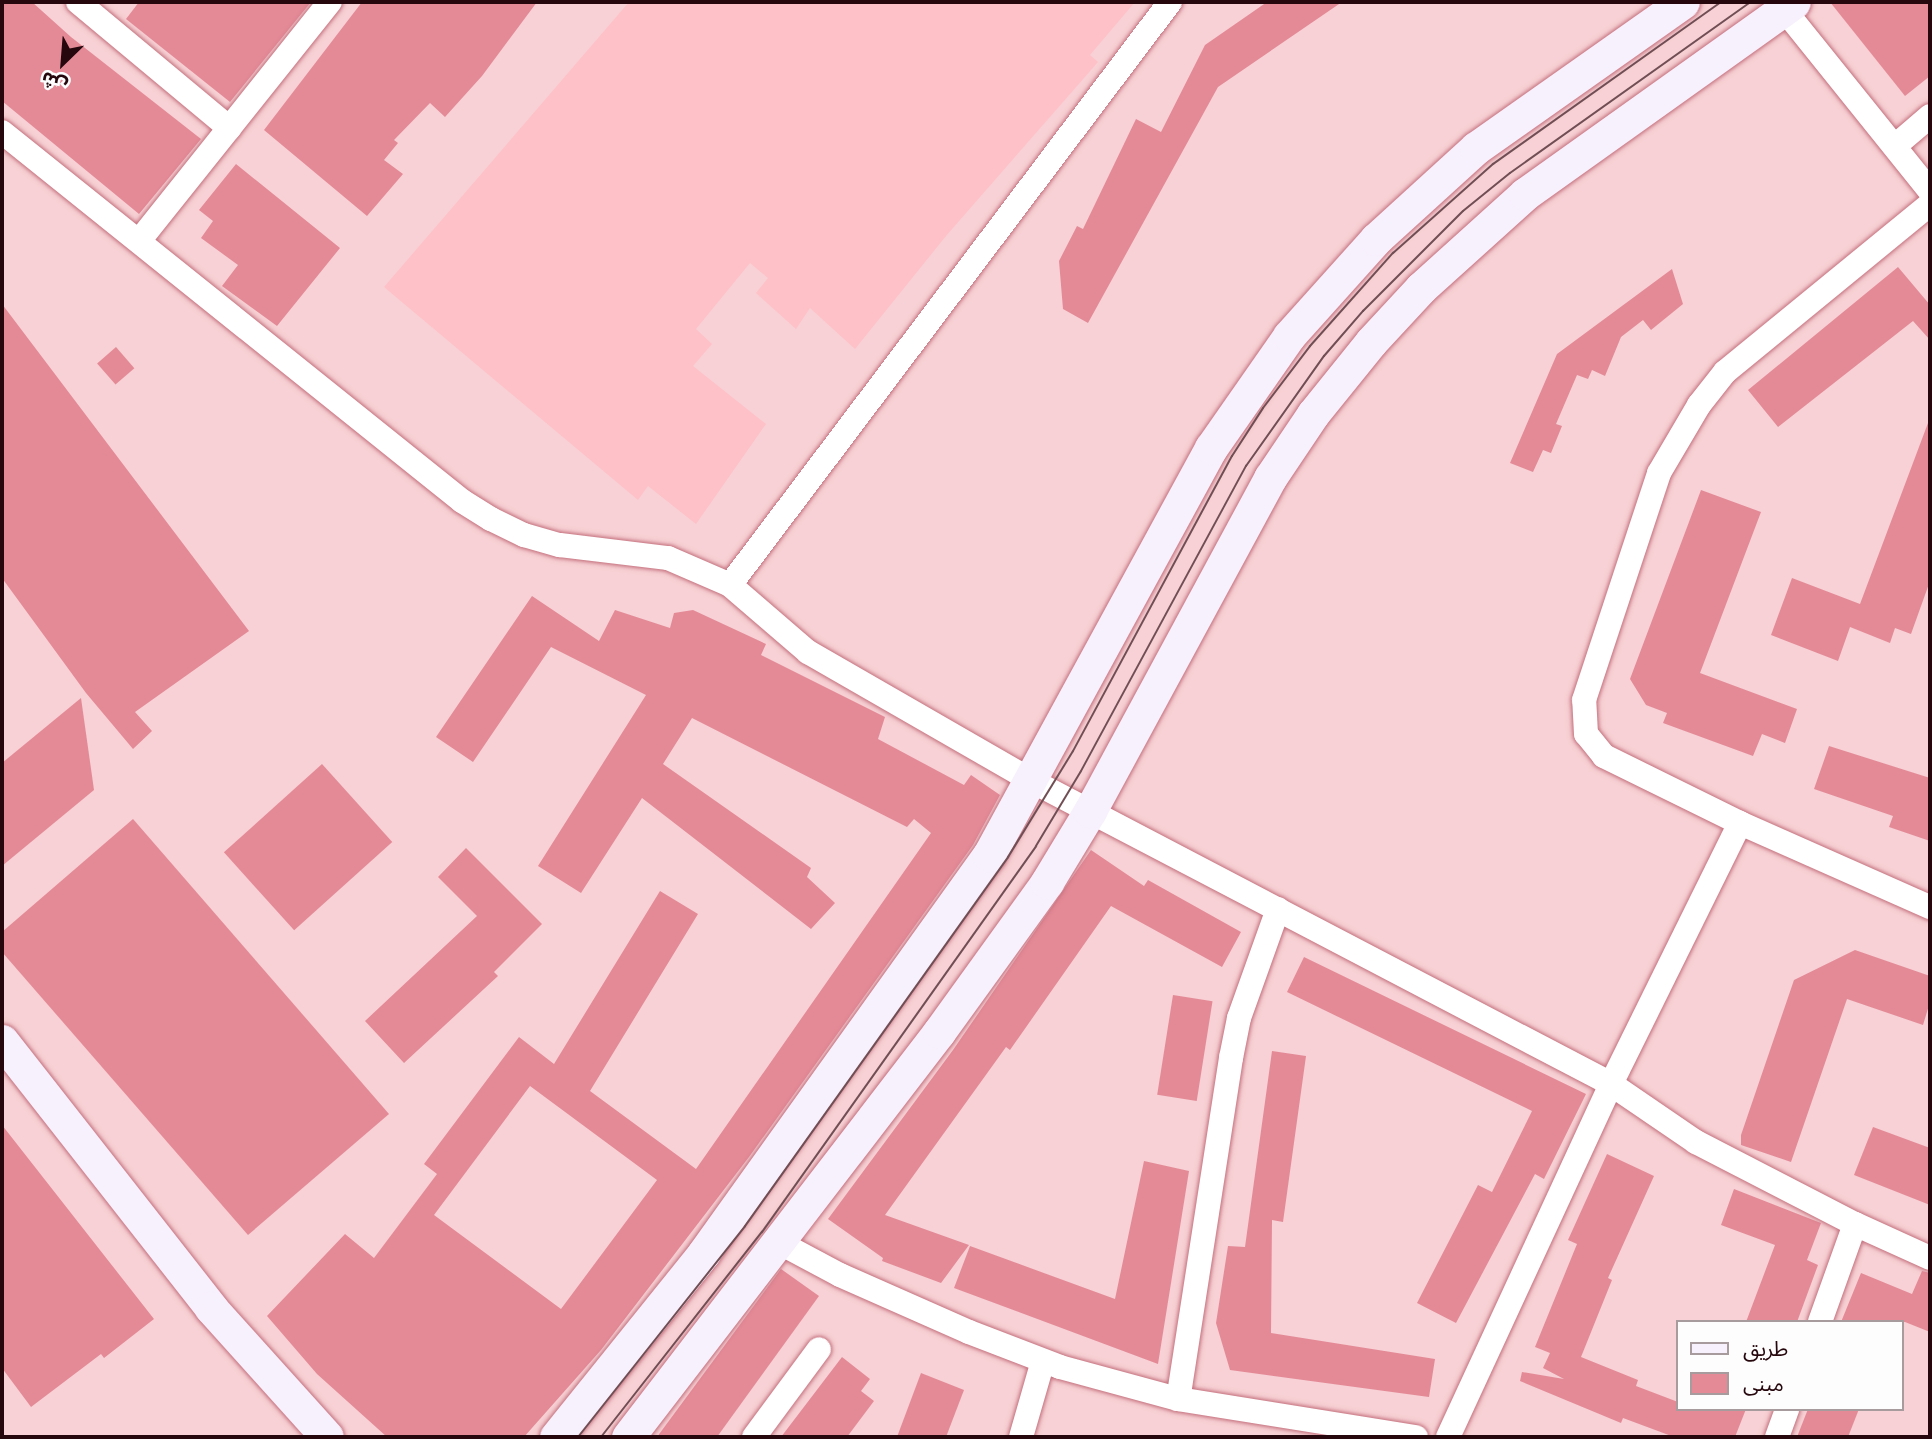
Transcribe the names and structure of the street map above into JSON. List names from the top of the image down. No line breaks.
{"legend":["طريق","مبنى"],"north":"bottom left"}
